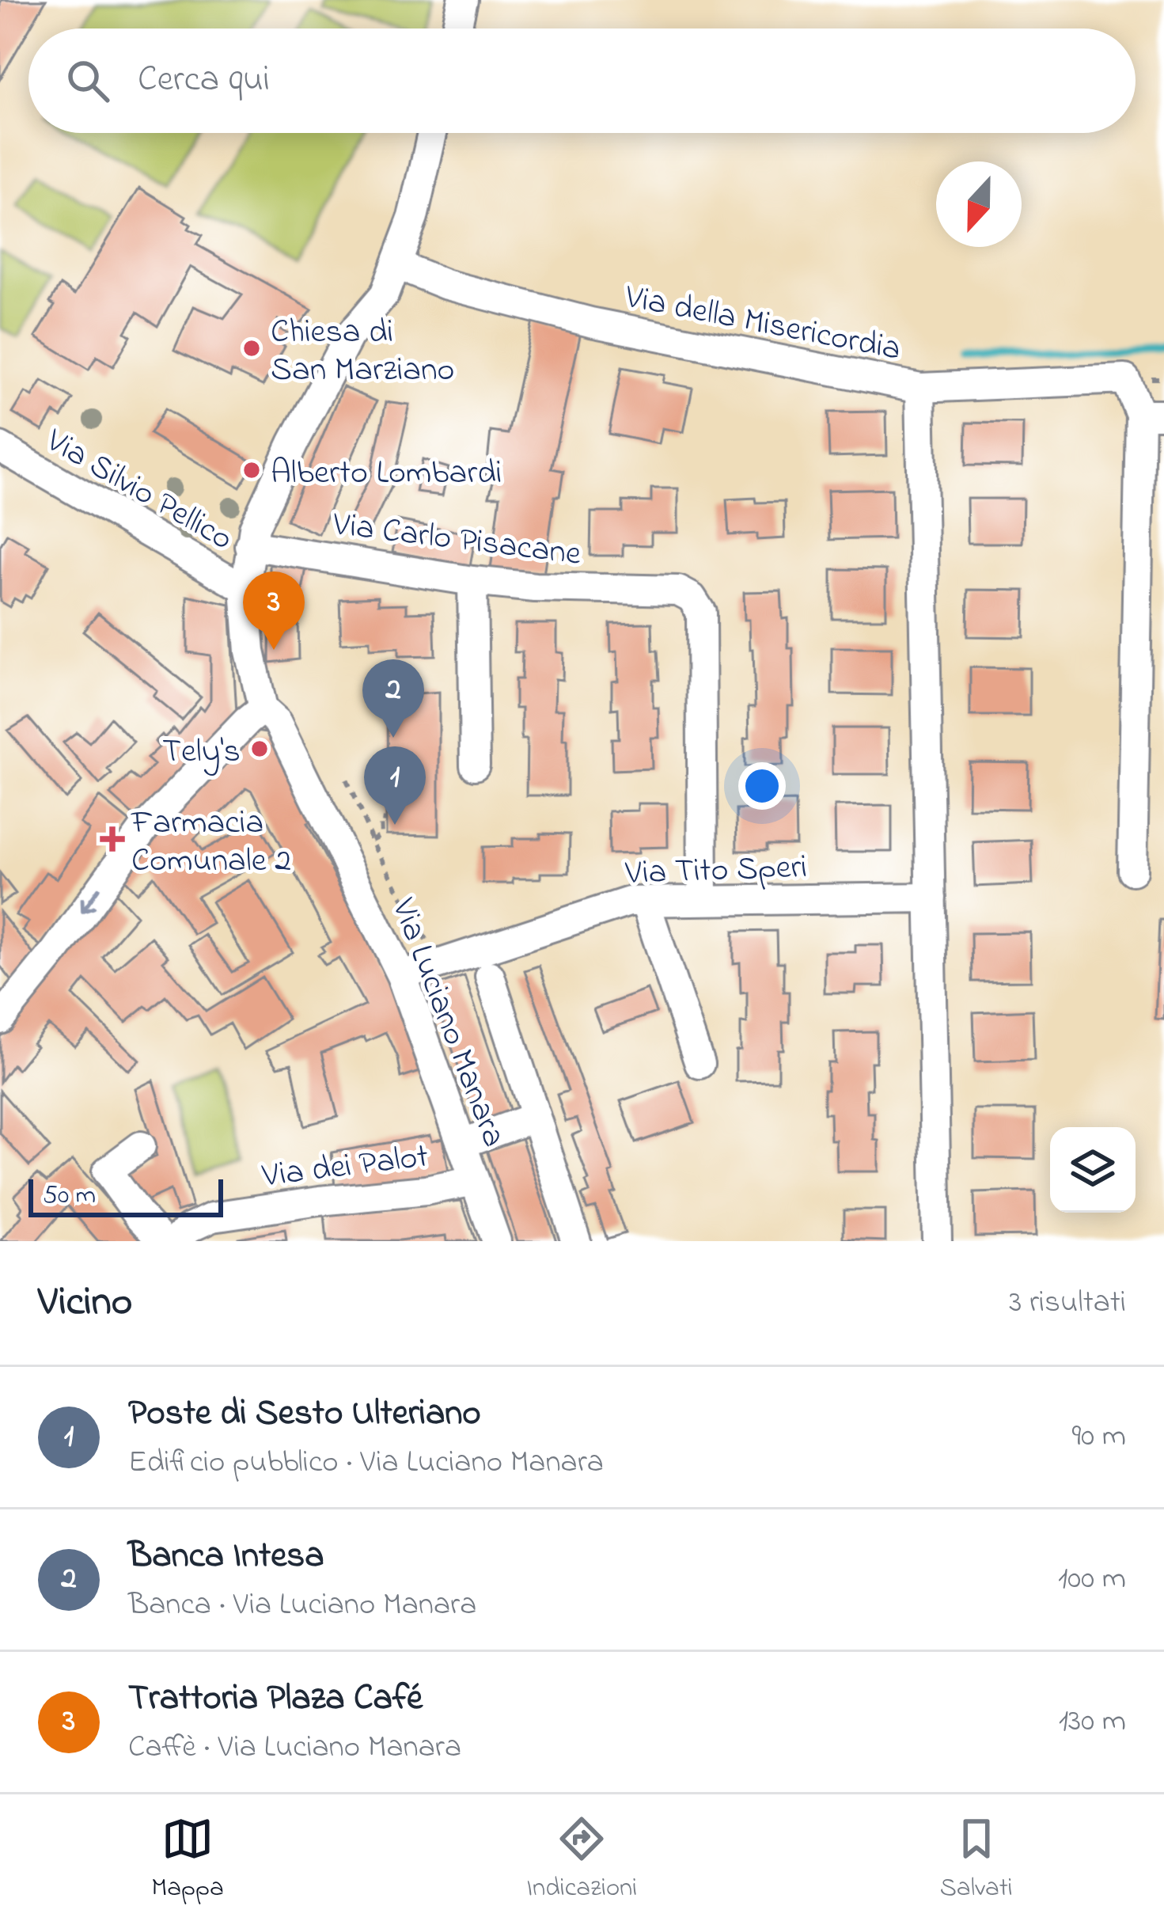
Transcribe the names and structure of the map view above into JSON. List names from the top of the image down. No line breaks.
{"streets":{"street":["Via della Misericordia","Via Silvio Pellico","Via Carlo Pisacane","Via Tito Speri","Via Luciano Manara","Via dei Palot"]},"crossings":[["Via della Misericordia","Via Luciano Manara"],["Via Silvio Pellico","Via Luciano Manara"],["Via Carlo Pisacane","Via Tito Speri"],["Via Carlo Pisacane","Via Luciano Manara"],["Via Tito Speri","Via Luciano Manara"],["Via Luciano Manara","Via dei Palot"]],"places":{"other":["Chiesa di San Marziano","Alberto Lombardi","Tely's"],"health":["Farmacia Comunale 2"]},"scale_bar":"50 m","north":"bottom","page":{"search":"Cerca qui","pins":["3","2","1"],"scale":"50 m","heading":["Vicino","3 risultati"],"list":[{"mark":"1","name":"Poste di Sesto Ulteriano","note":"Edificio pubblico · Via Luciano Manara","value":"90 m"},{"mark":"2","name":"Banca Intesa","note":"Banca · Via Luciano Manara","value":"100 m"},{"mark":"3","name":"Trattoria Plaza Café","note":"Caffè · Via Luciano Manara","value":"130 m"}],"nav":["Mappa","Indicazioni","Salvati"]}}
